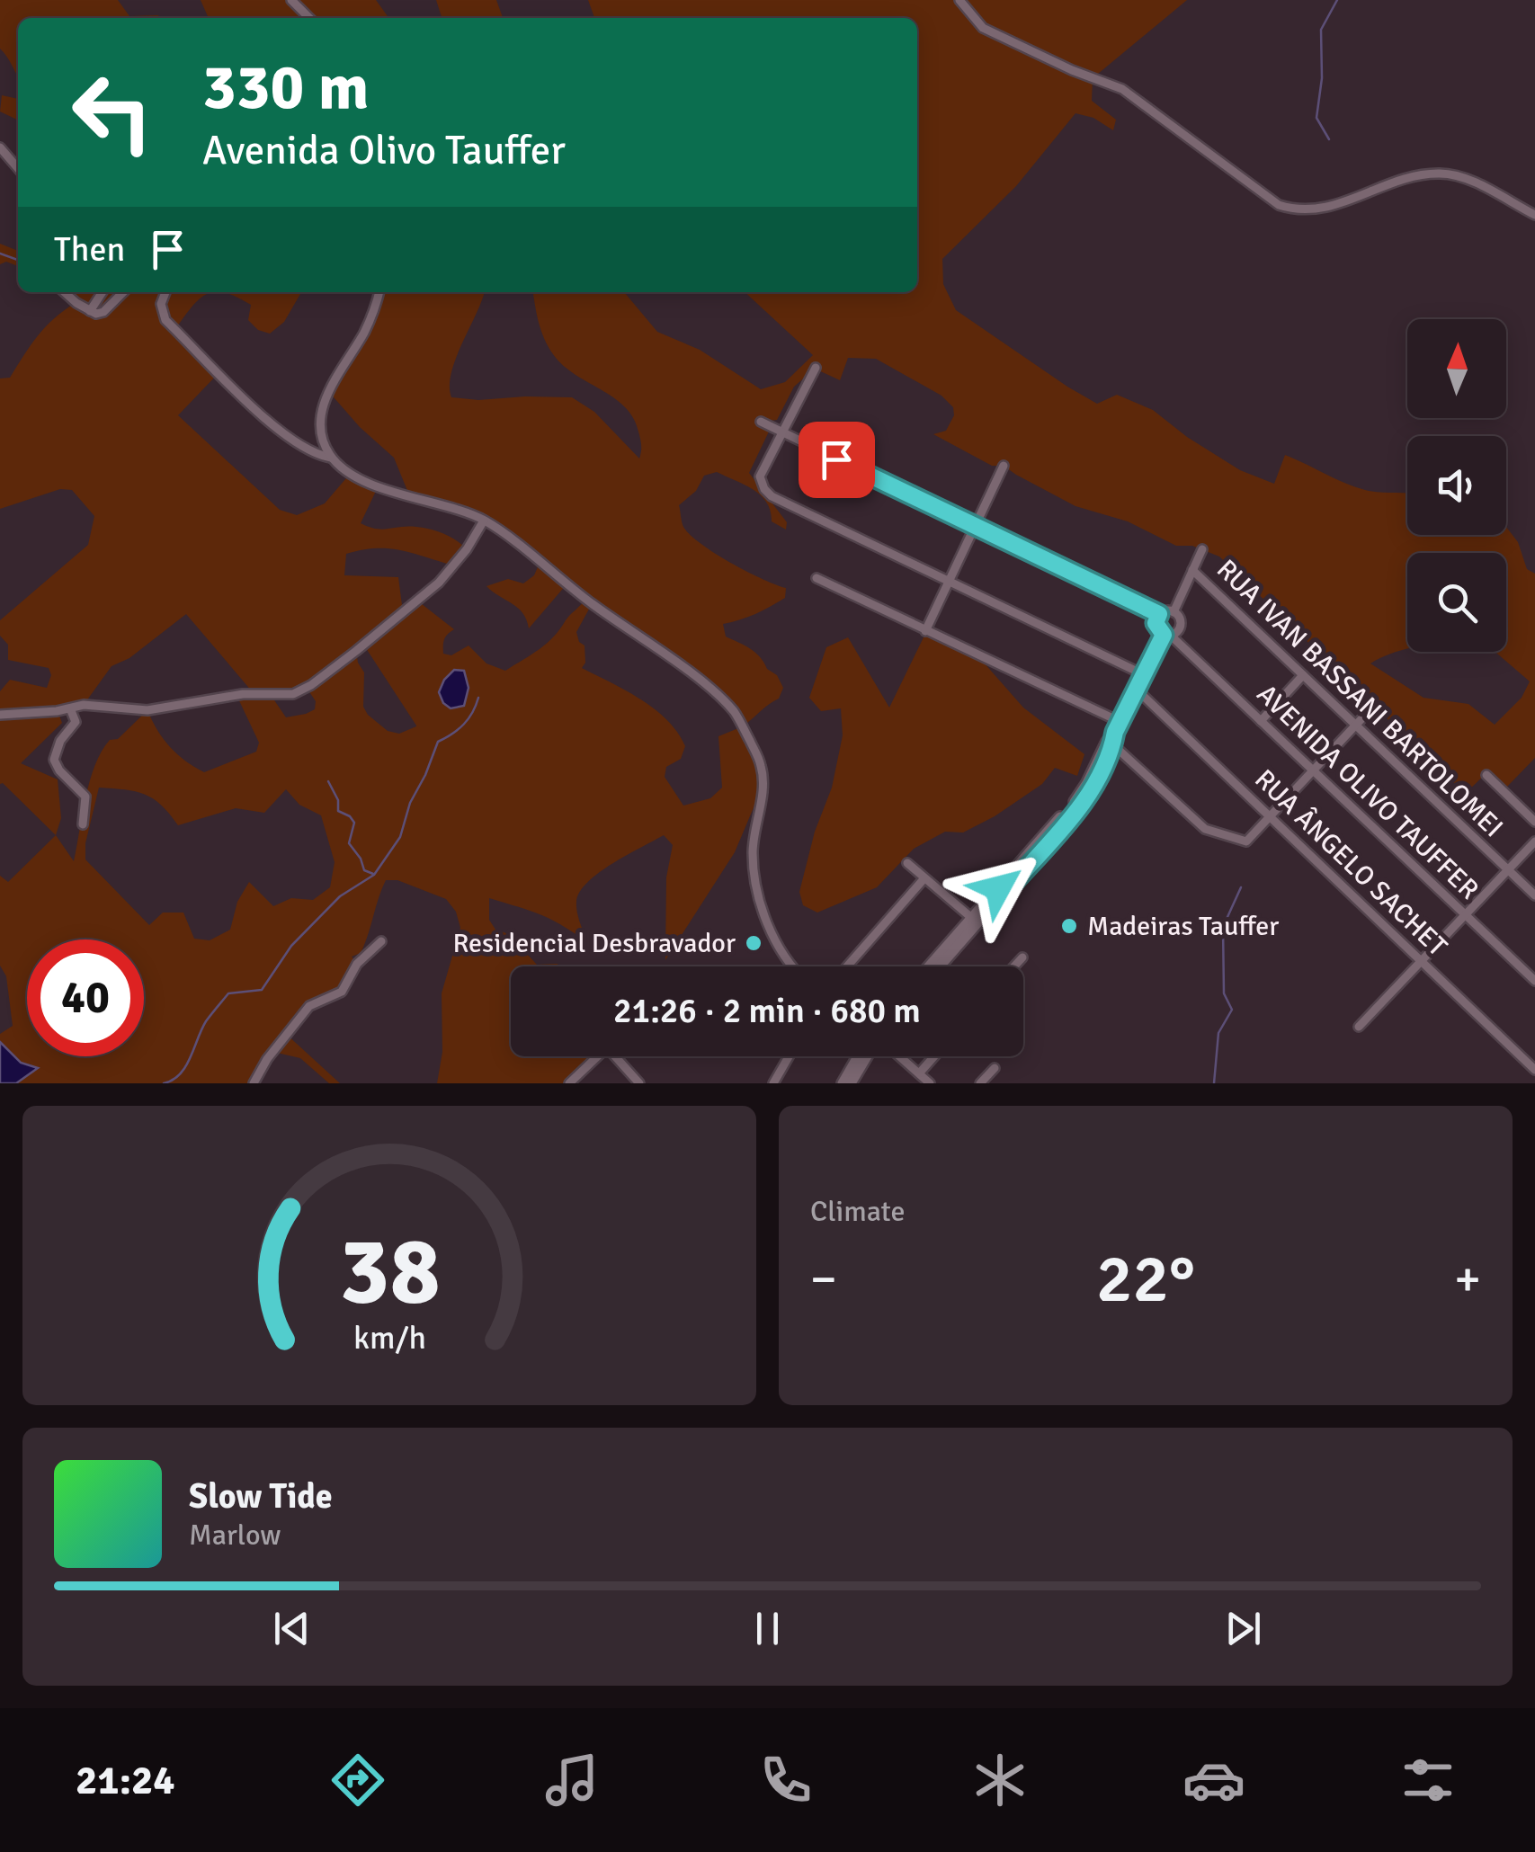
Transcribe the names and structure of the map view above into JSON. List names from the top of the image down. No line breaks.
{"streets":{"street":["RUA IVAN BASSANI BARTOLOMEI","AVENIDA OLIVO TAUFFER","RUA ÂNGELO SACHET"]},"places":["Madeiras Tauffer","Residencial Desbravador"],"north":"top","page":{"turn":["330 m","Avenida Olivo Tauffer"],"then":"Then","limit":"40","trip":"21:26 · 2 min · 680 m","tile":"Climate","heat":["−","22°","+"],"song":["Slow Tide","Marlow"],"tabs":"21:24","gauge":["38","km/h"]}}
